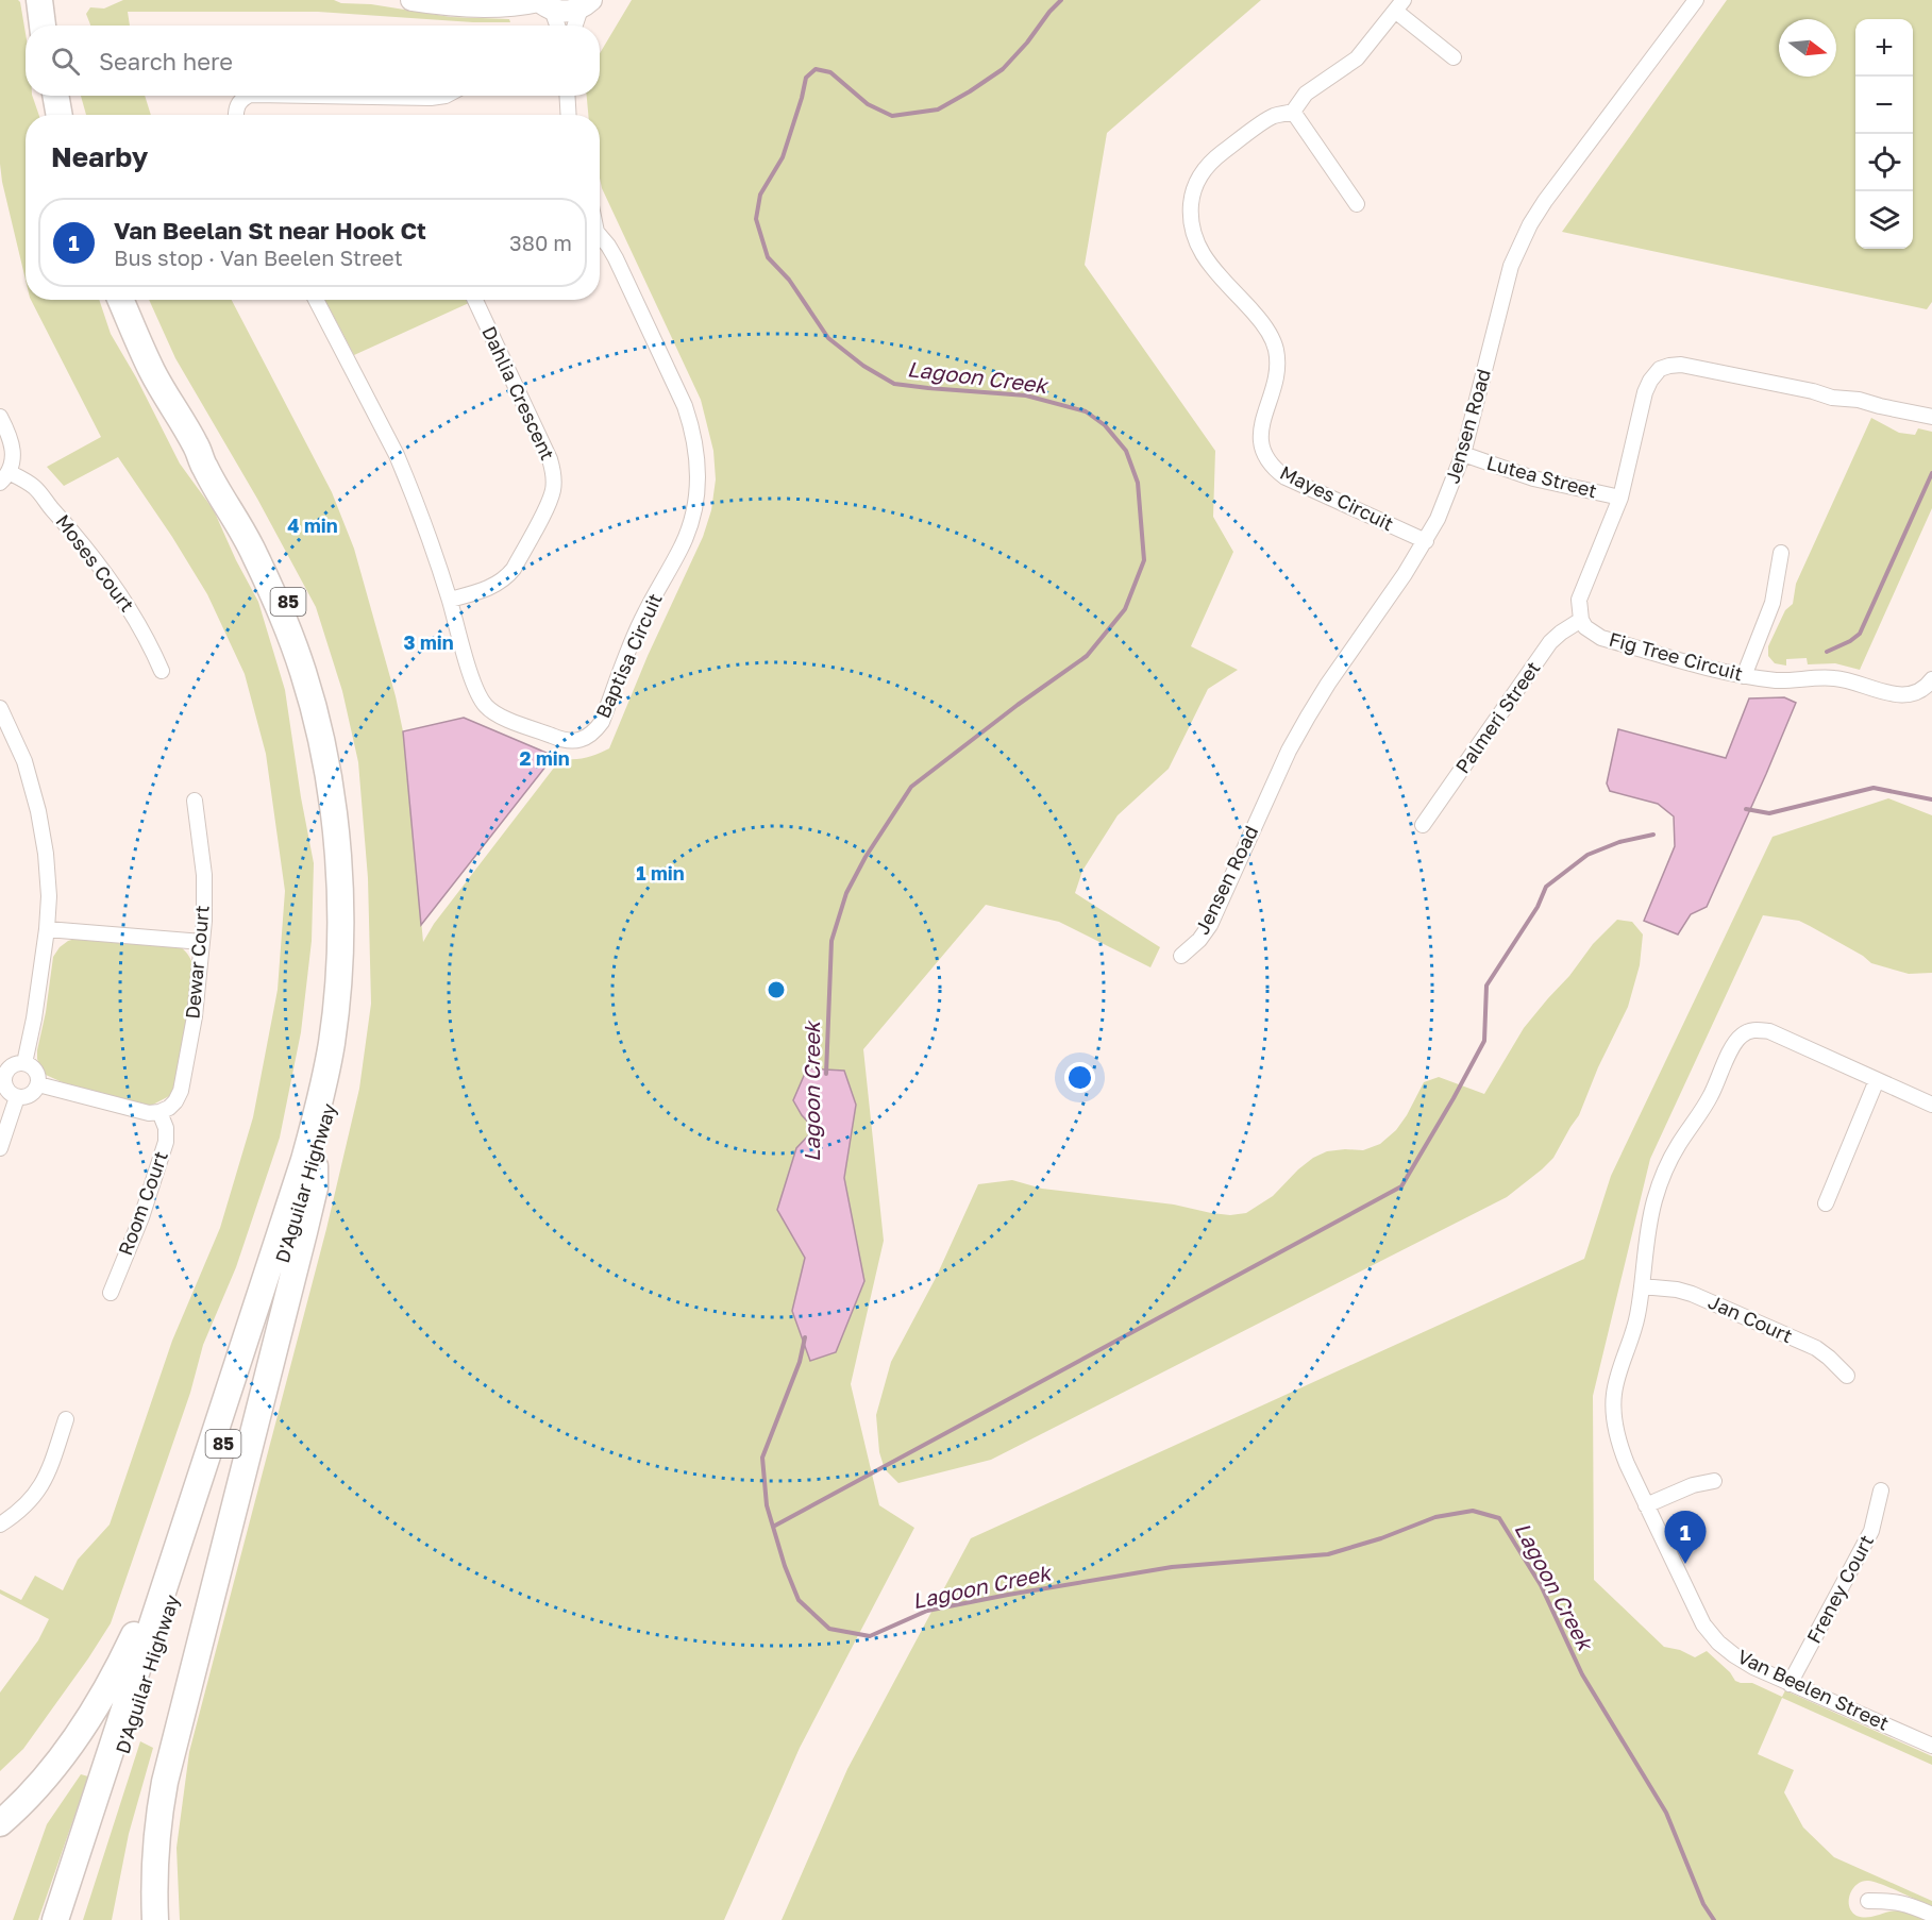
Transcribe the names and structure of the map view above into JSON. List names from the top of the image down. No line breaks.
{"streets":{"highway":["85","D'Aguilar Highway"],"street":["Dahlia Crescent","Jensen Road","Lutea Street","Mayes Circuit","Moses Court","Baptisa Circuit","Fig Tree Circuit","Palmeri Street","Dewar Court","Room Court","Jan Court","Freney Court","Van Beelen Street"]},"crossings":[["Dahlia Crescent","Baptisa Circuit"],["Jensen Road","Lutea Street"],["Jensen Road","Mayes Circuit"],["Fig Tree Circuit","Palmeri Street"],["Dewar Court","Room Court"],["Jan Court","Van Beelen Street"],["Freney Court","Van Beelen Street"]],"water":["Lagoon Creek"],"north":"right","page":{"map_buttons":["+","−"],"search":"Search here","heading":"Nearby","list":[{"mark":"1","name":"Van Beelan St near Hook Ct","note":"Bus stop · Van Beelen Street","value":"380 m"}],"pins":"1"},"rings":["4 min","3 min","2 min","1 min"]}
